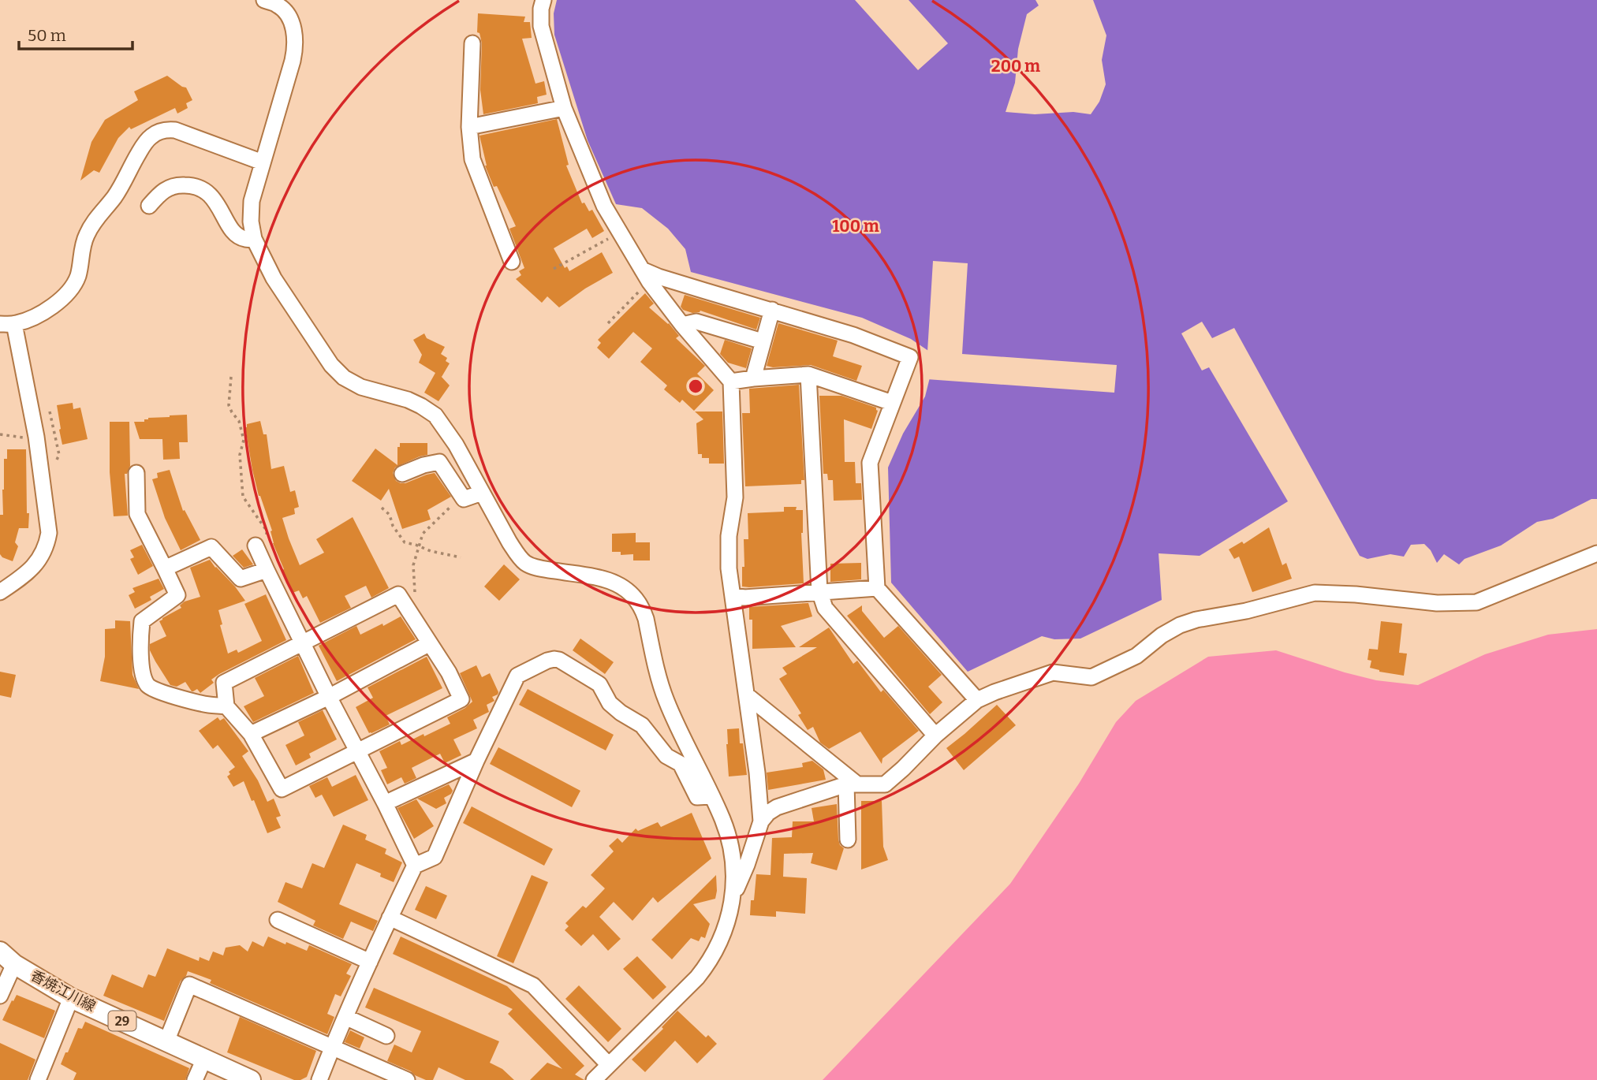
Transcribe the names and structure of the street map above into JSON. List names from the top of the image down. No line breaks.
{"streets":{"main road":["香焼江川線","29"]},"scale_bar":"50 m","rings":["200 m","100 m"]}
